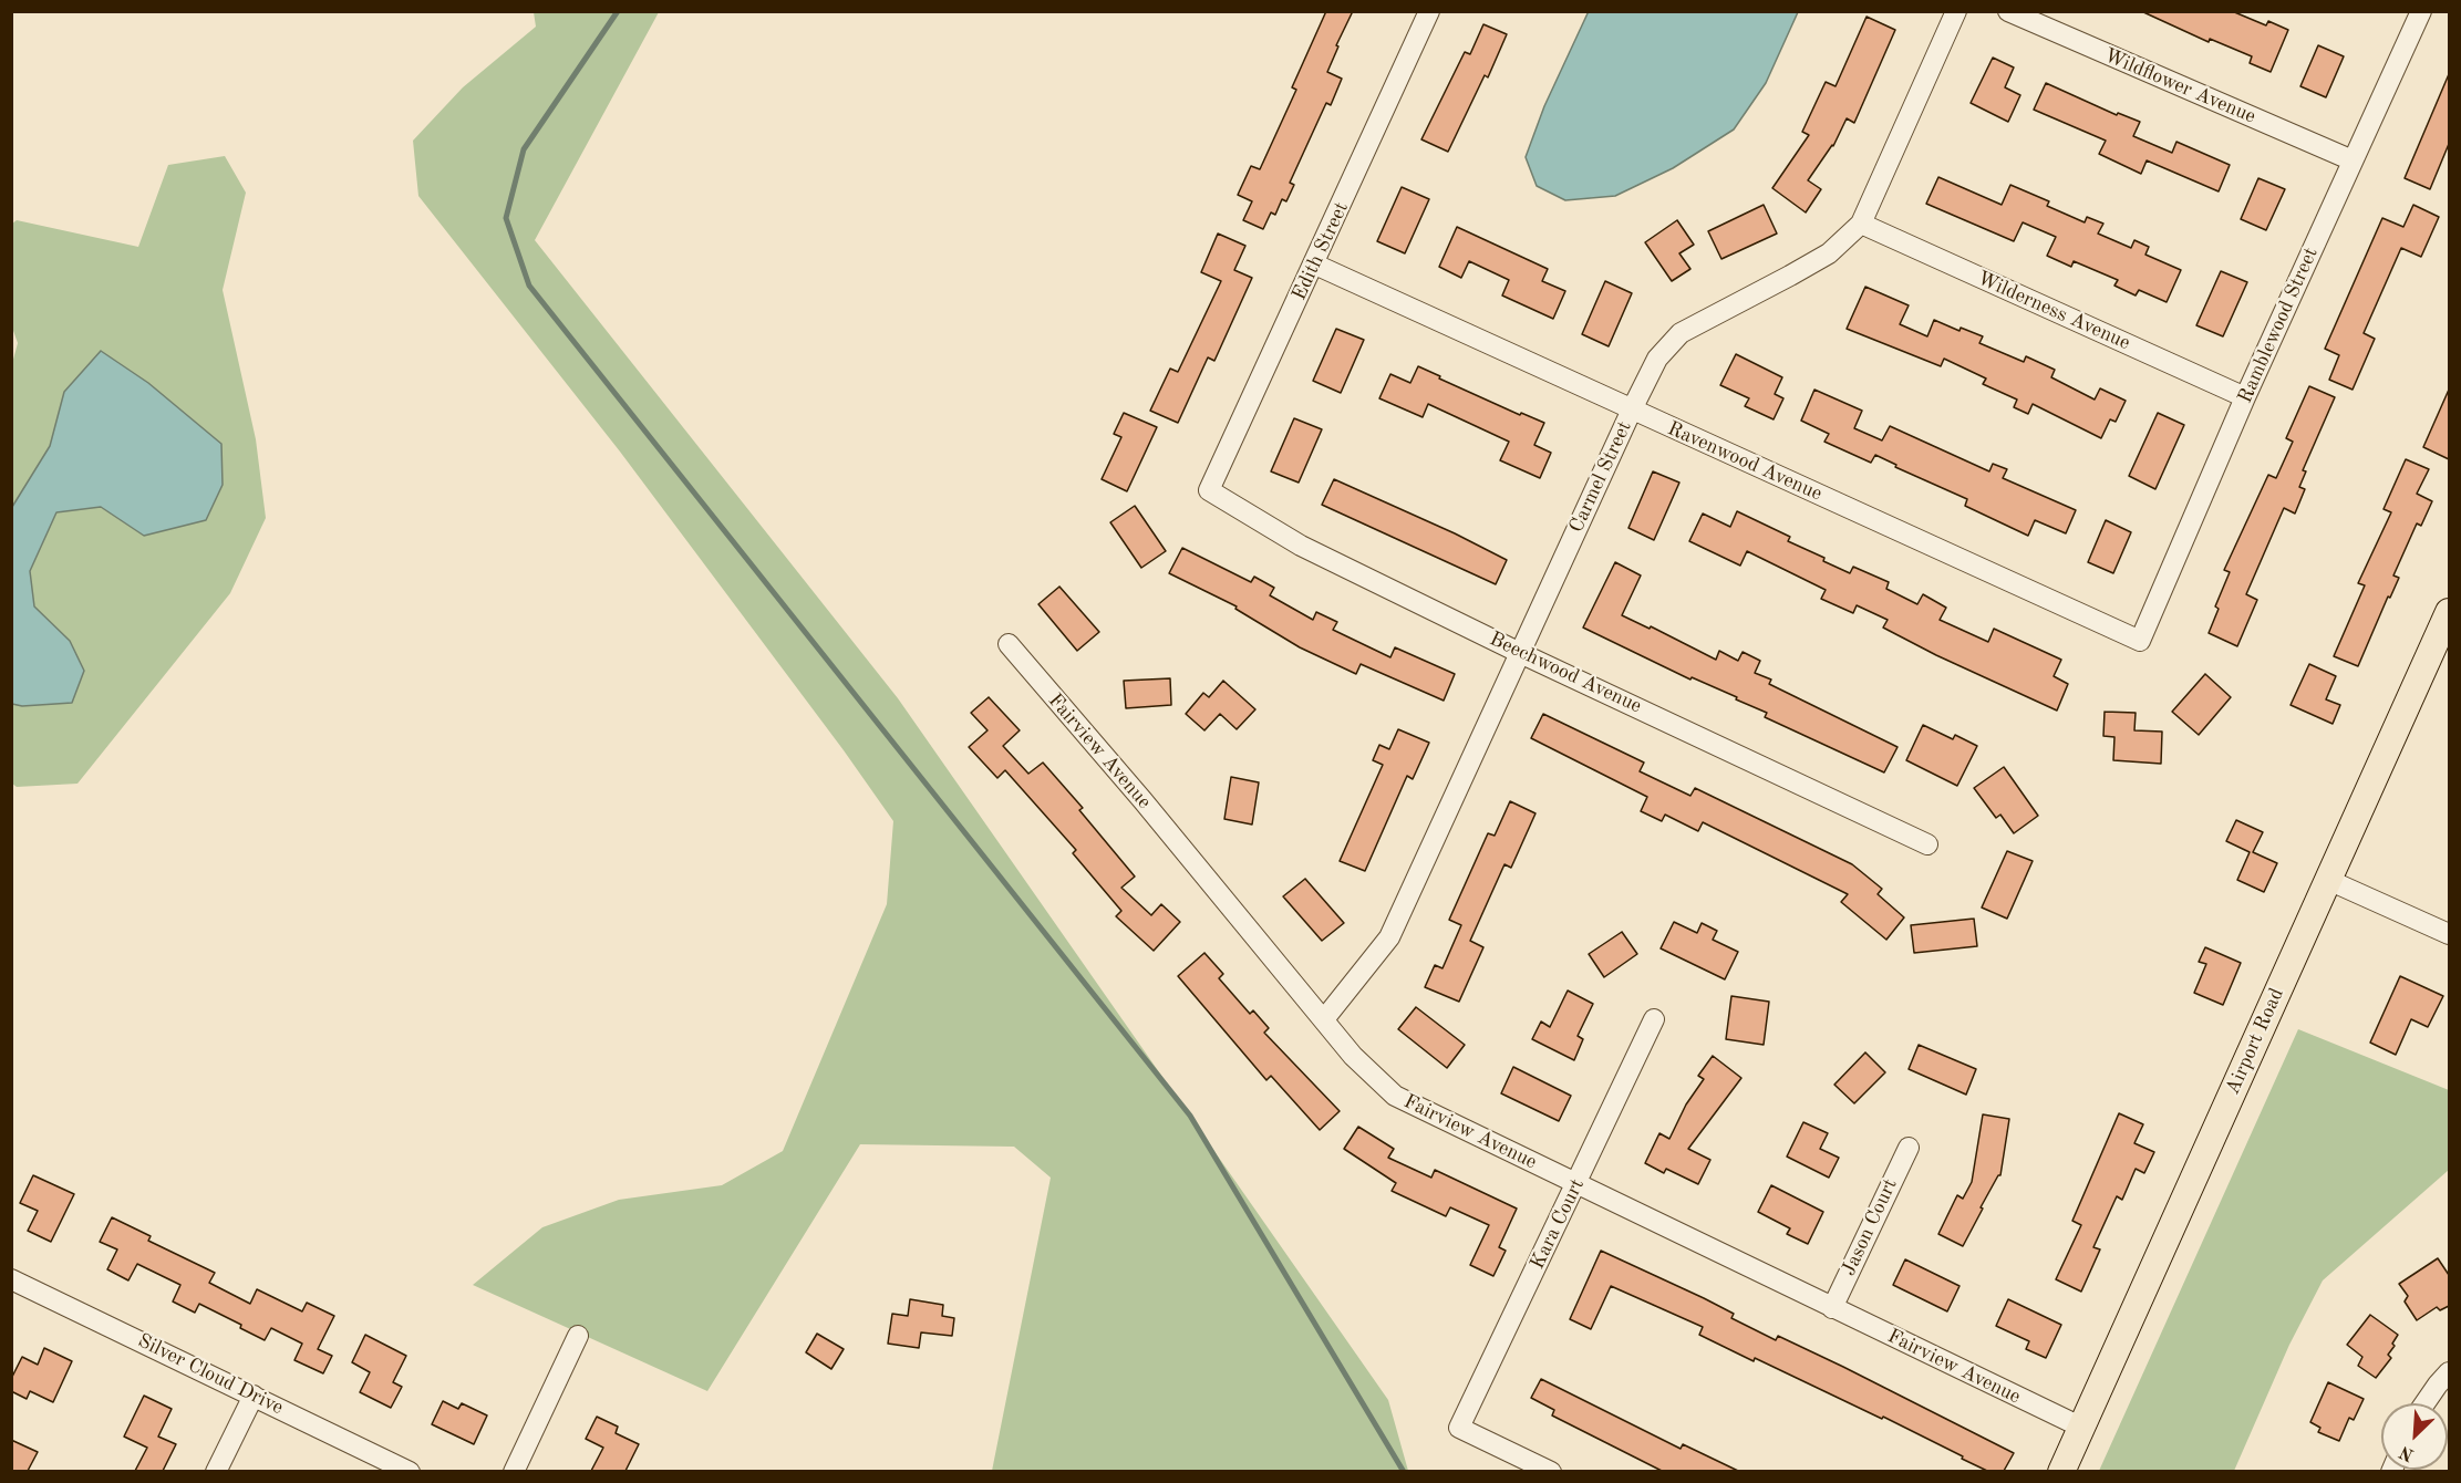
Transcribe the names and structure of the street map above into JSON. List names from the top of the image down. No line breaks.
{"streets":{"main road":["Airport Road"],"street":["Wildflower Avenue","Edith Street","Wilderness Avenue","Ramblewood Street","Ravenwood Avenue","Carmel Street","Beechwood Avenue","Fairview Avenue","Kara Court","Jason Court","Silver Cloud Drive"]},"crossings":[["Wildflower Avenue","Ramblewood Street"],["Edith Street","Ravenwood Avenue"],["Edith Street","Beechwood Avenue"],["Wilderness Avenue","Ramblewood Street"],["Wilderness Avenue","Carmel Street"],["Ramblewood Street","Ravenwood Avenue"],["Ravenwood Avenue","Carmel Street"],["Carmel Street","Beechwood Avenue"],["Carmel Street","Fairview Avenue"],["Fairview Avenue","Airport Road"],["Fairview Avenue","Kara Court"],["Fairview Avenue","Jason Court"]],"north":"bottom left"}
